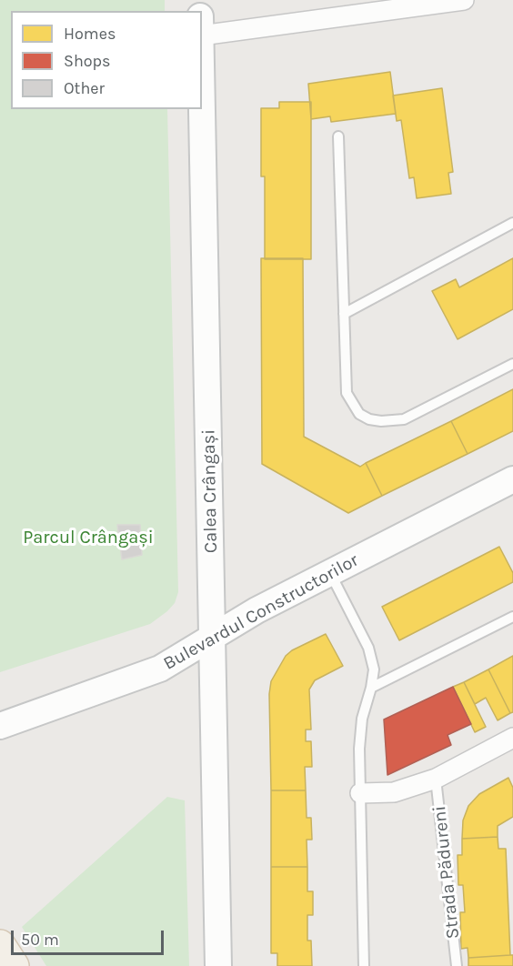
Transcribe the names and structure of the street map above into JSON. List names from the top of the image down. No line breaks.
{"streets":{"street":["Calea Crângași","Bulevardul Constructorilor","Strada Pădureni"]},"crossings":[["Calea Crângași","Bulevardul Constructorilor"]],"parks":["Parcul Crângași"],"legend":["Homes","Shops","Other"],"scale_bar":"50 m"}
